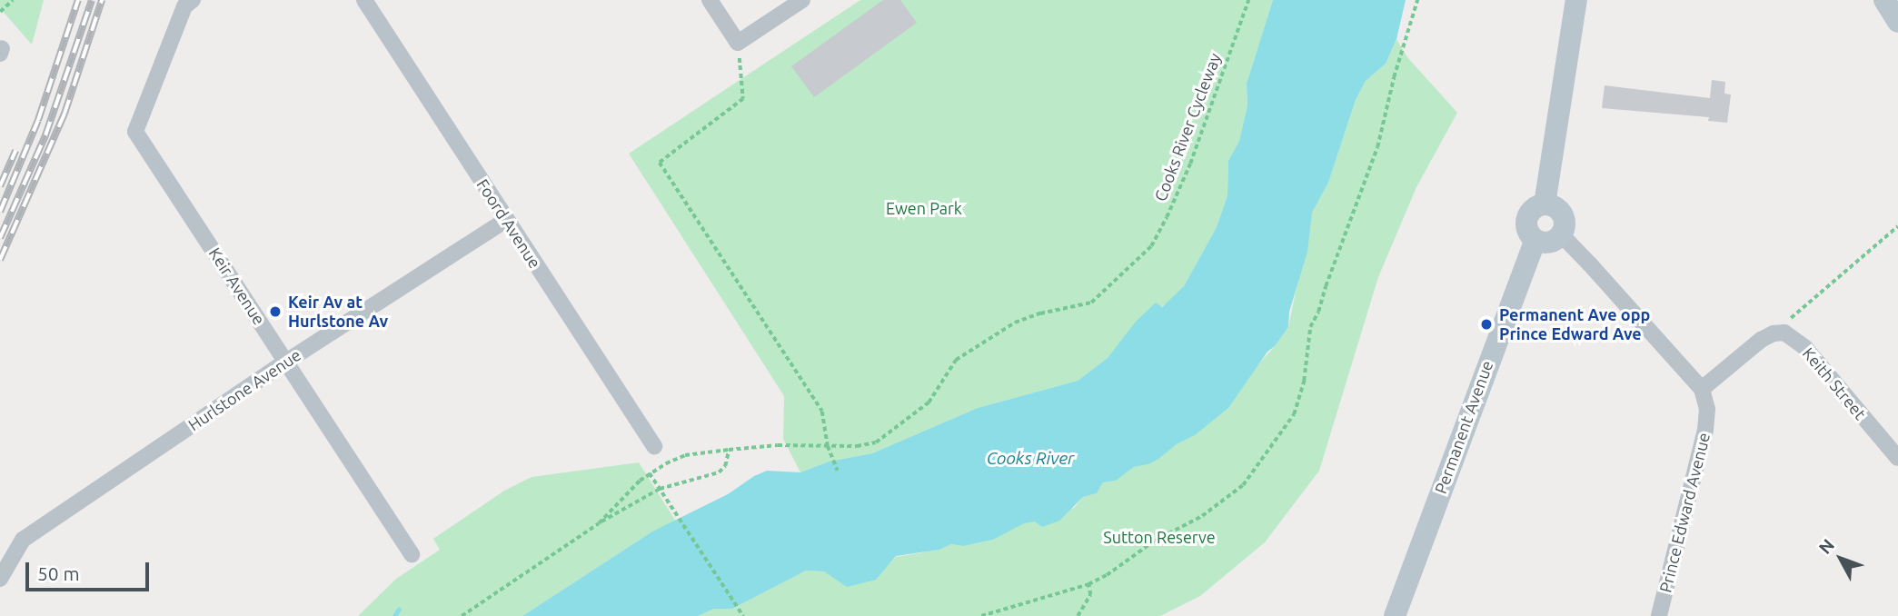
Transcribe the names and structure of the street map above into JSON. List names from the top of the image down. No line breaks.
{"streets":{"main road":["Permanent Avenue"],"street":["Foord Avenue","Keir Avenue","Keith Street","Hurlstone Avenue","Prince Edward Avenue"],"path":["Cooks River Cycleway"]},"crossings":[["Foord Avenue","Hurlstone Avenue"],["Keir Avenue","Hurlstone Avenue"]],"water":["Cooks River"],"parks":["Ewen Park","Sutton Reserve"],"places":["Keir Av at Hurlstone Av","Permanent Ave opp Prince Edward Ave"],"scale_bar":"50 m","north":"top left"}
